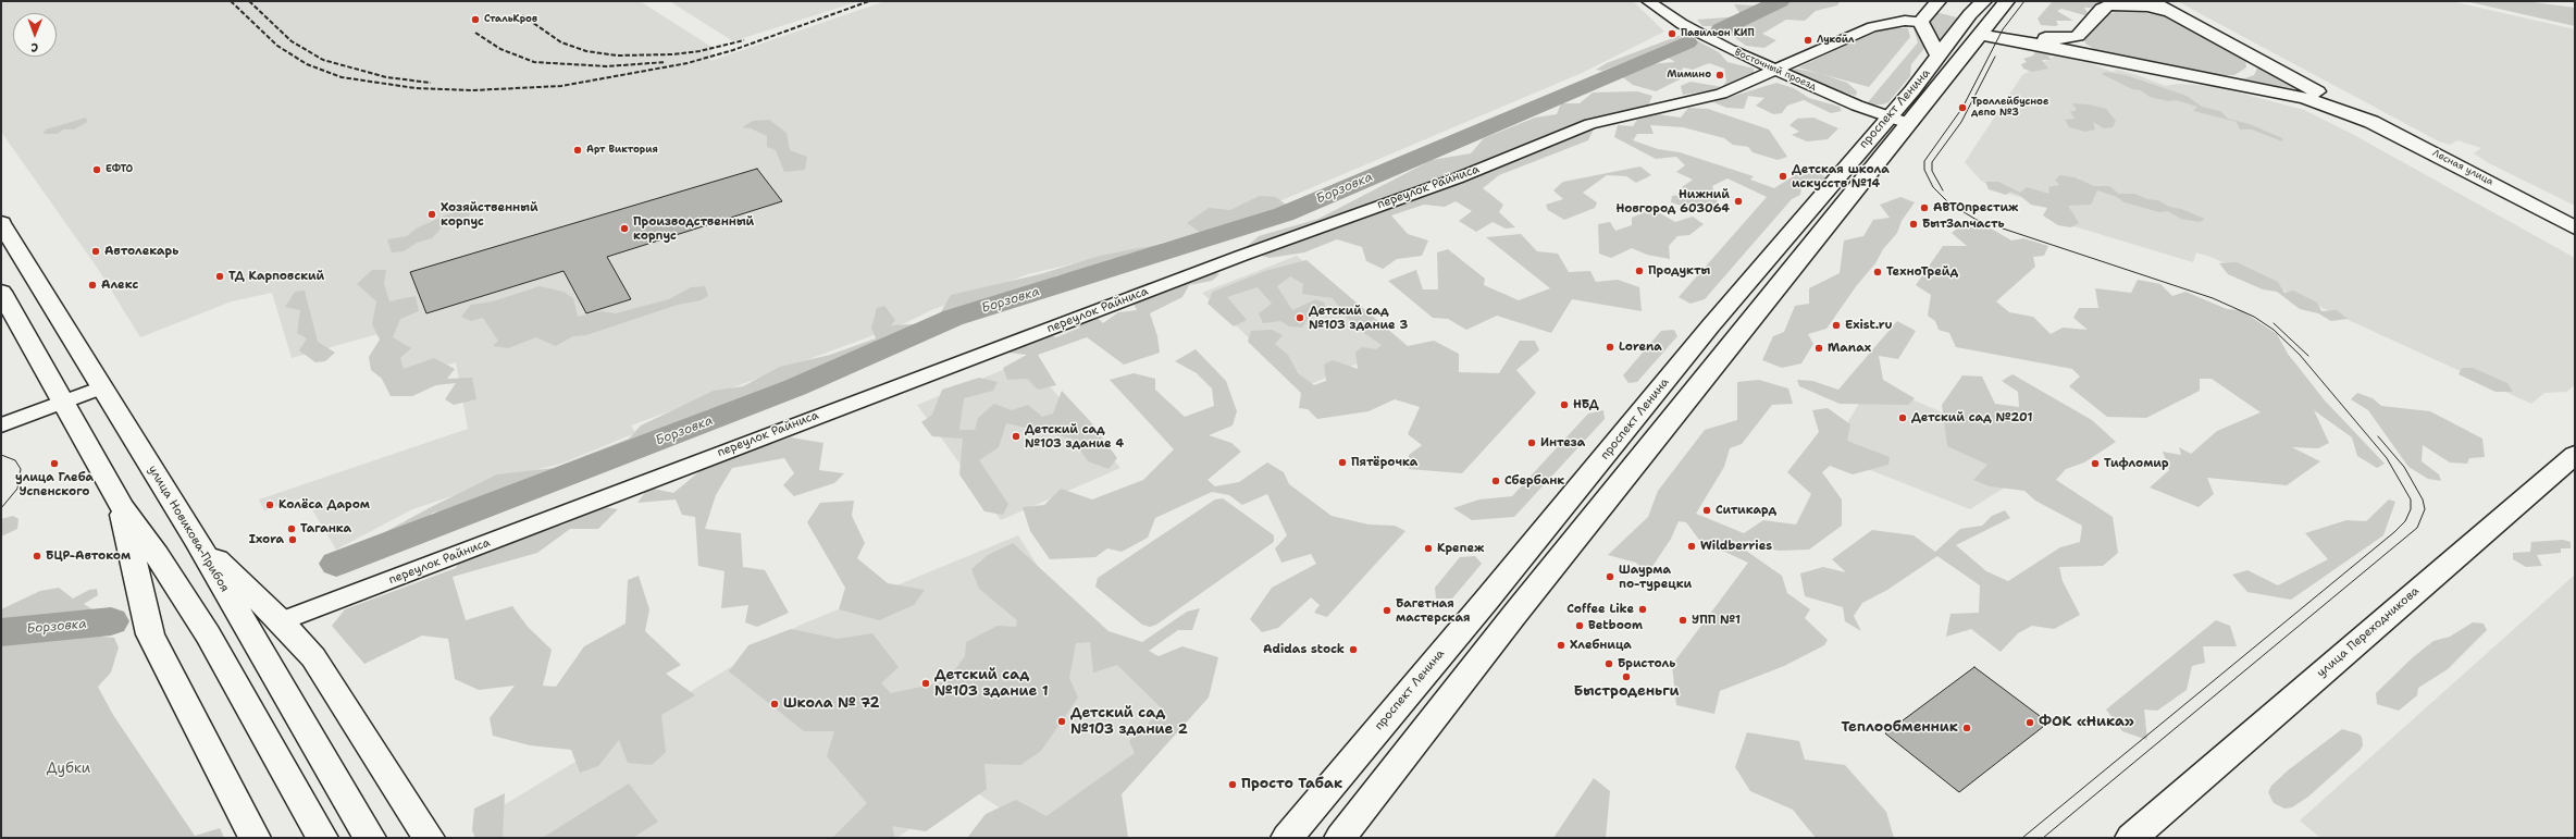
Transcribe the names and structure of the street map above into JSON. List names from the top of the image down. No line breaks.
{"streets":{"main road":["проспект Ленина","Лесная улица","улица Новикова-Прибоя","улица Переходникова"],"street":["Восточный проезд","переулок Райниса"]},"crossings":[["Восточный проезд","проспект Ленина"],["Восточный проезд","переулок Райниса"]],"water":["Борзовка"],"parks":["Дубки"],"places":["СтальКров","Павильон КИП","Лукойл","Мимино","Троллейбусное депо №3","Арт Виктория","ЕФТО","Детская школа искусств №14","Нижний Новгород 603064","АВТОпрестиж","Хозяйственный корпус","БытЗапчасть","Производственный корпус","Автолекарь","Продукты","ТехноТрейд","ТД Карповский","Алекс","Детский сад №103 здание 3","Exist.ru","Lorena","Manax","НБД","Детский сад №201","Детский сад №103 здание 4","Интеза","Пятёрочка","улица Глеба Успенского","Тифломир","Сбербанк","Колёса Даром","Ситикард","Таганка","Ixora","Wildberries","Крепеж","БЦР-Автоком","Шаурма по-турецки","Coffee Like","Багетная мастерская","УПП №1","Betboom","Хлебница","Adidas stock","Бристоль","Быстроденьги","Детский сад №103 здание 1","Школа № 72","Детский сад №103 здание 2","ФОК «Ника»","Теплообменник","Просто Табак"],"north":"bottom"}
